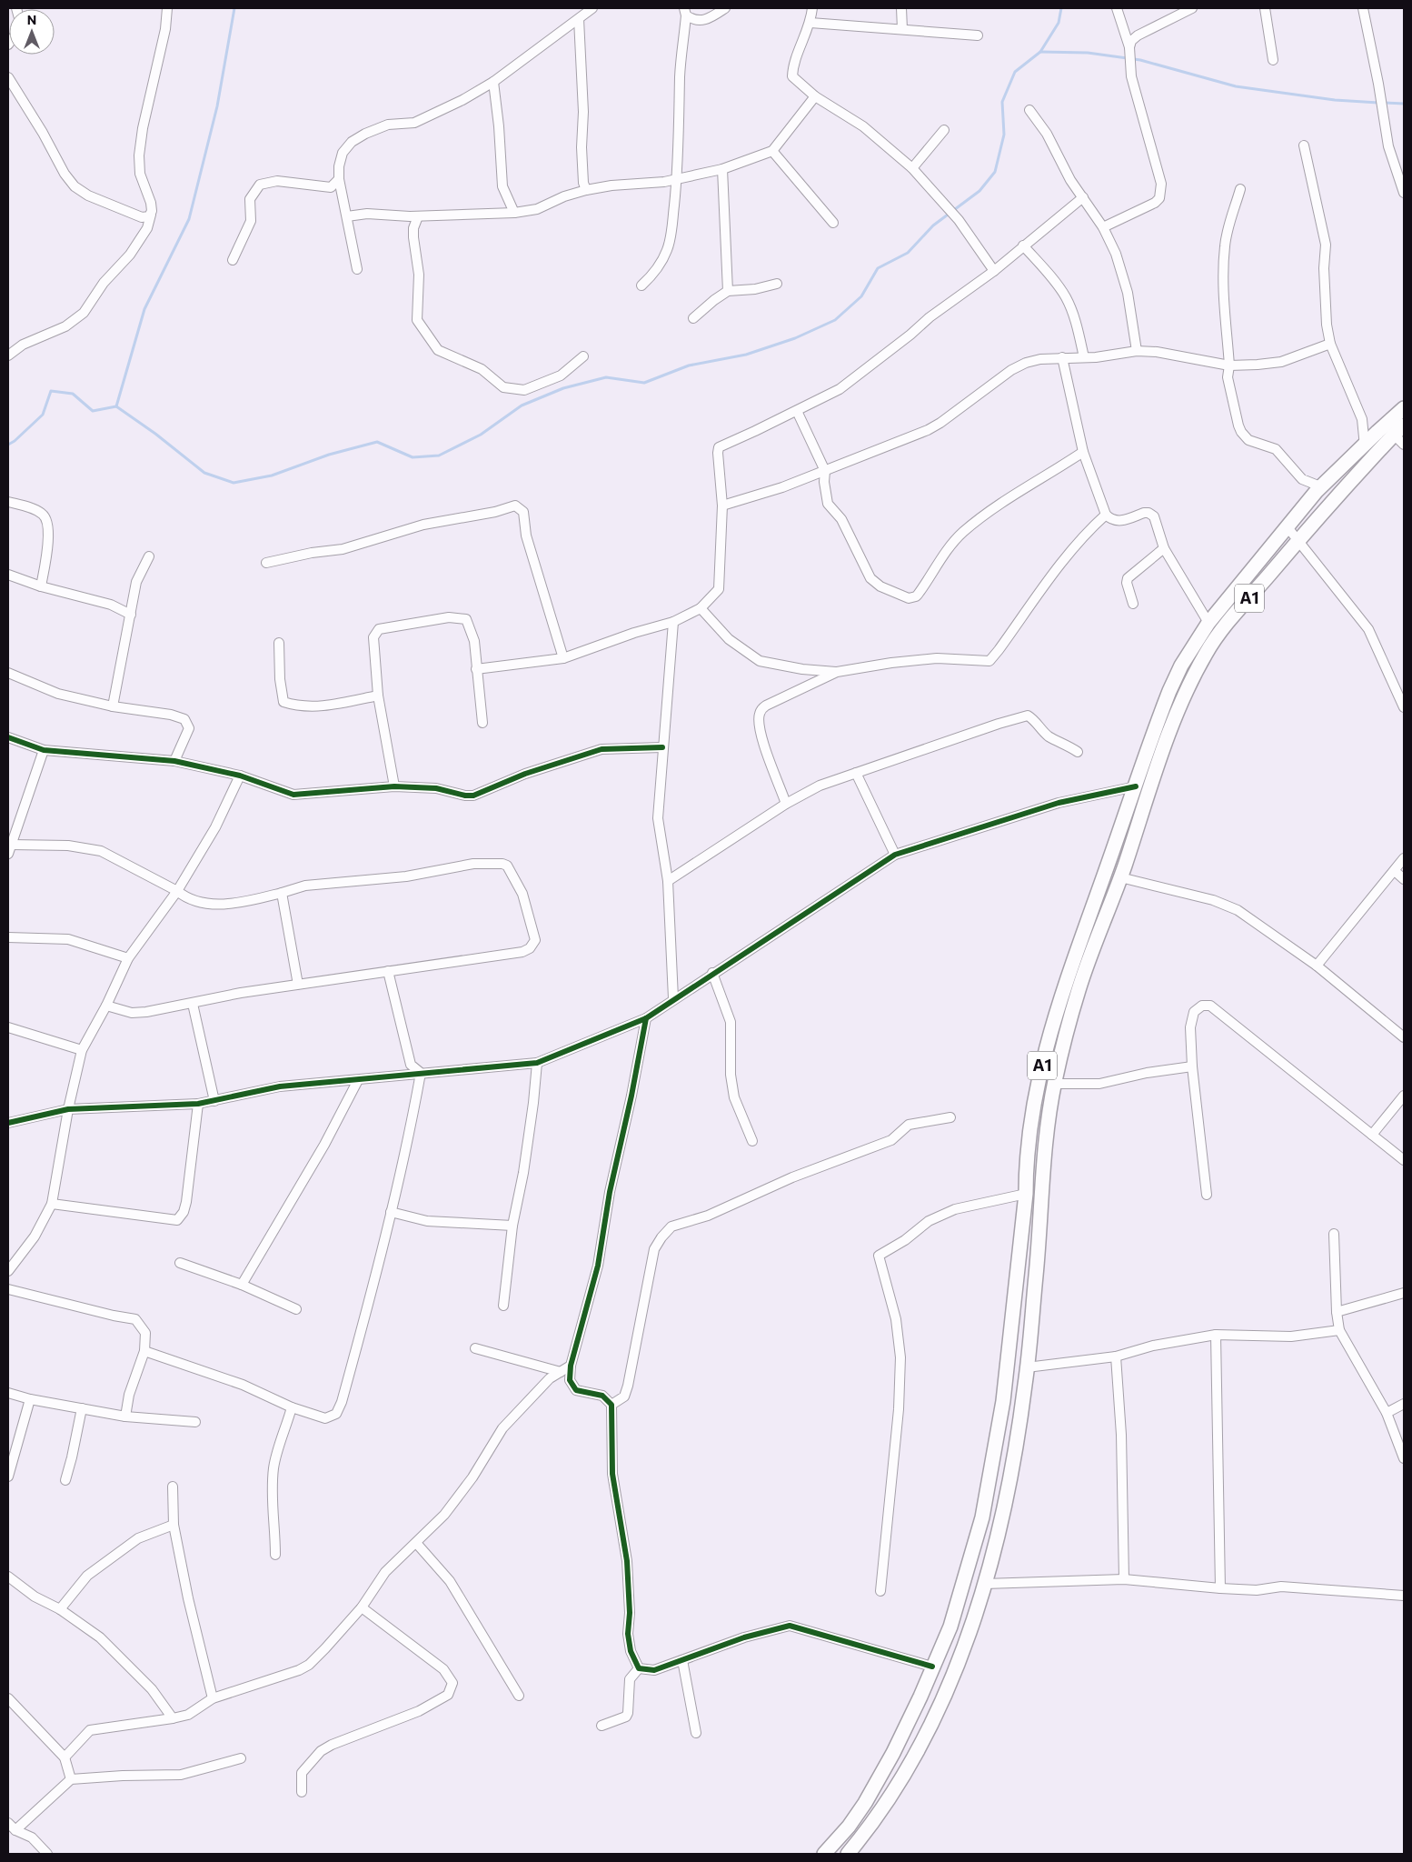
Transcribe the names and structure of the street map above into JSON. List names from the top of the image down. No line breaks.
{"streets":{"highway":["A1"]},"north":"top"}
